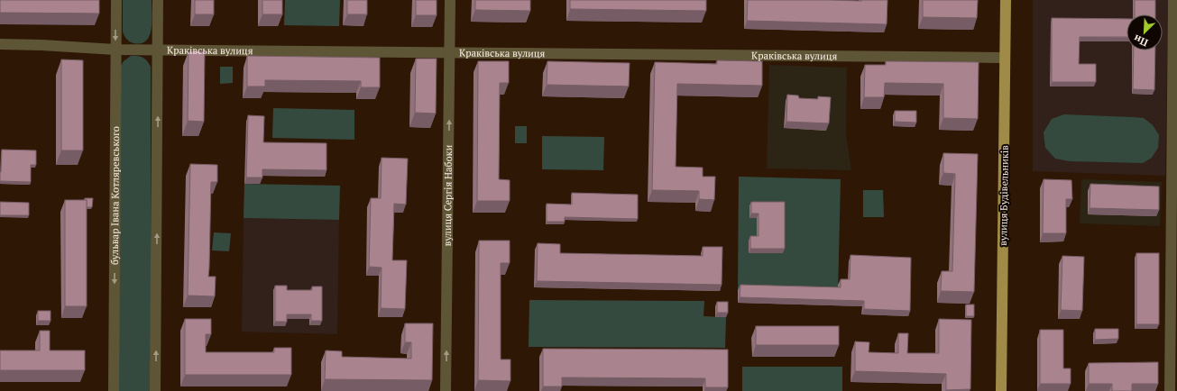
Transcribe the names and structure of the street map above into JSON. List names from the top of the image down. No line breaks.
{"streets":{"main road":["вулиця Будівельників"],"street":["Краківська вулиця","бульвар Івана Котляревського","вулиця Сергія Набоки"]},"crossings":[["Краківська вулиця","бульвар Івана Котляревського"],["Краківська вулиця","вулиця Сергія Набоки"],["Краківська вулиця","вулиця Будівельників"]],"one_way":["вулиця Сергія Набоки"],"north":"bottom left"}
